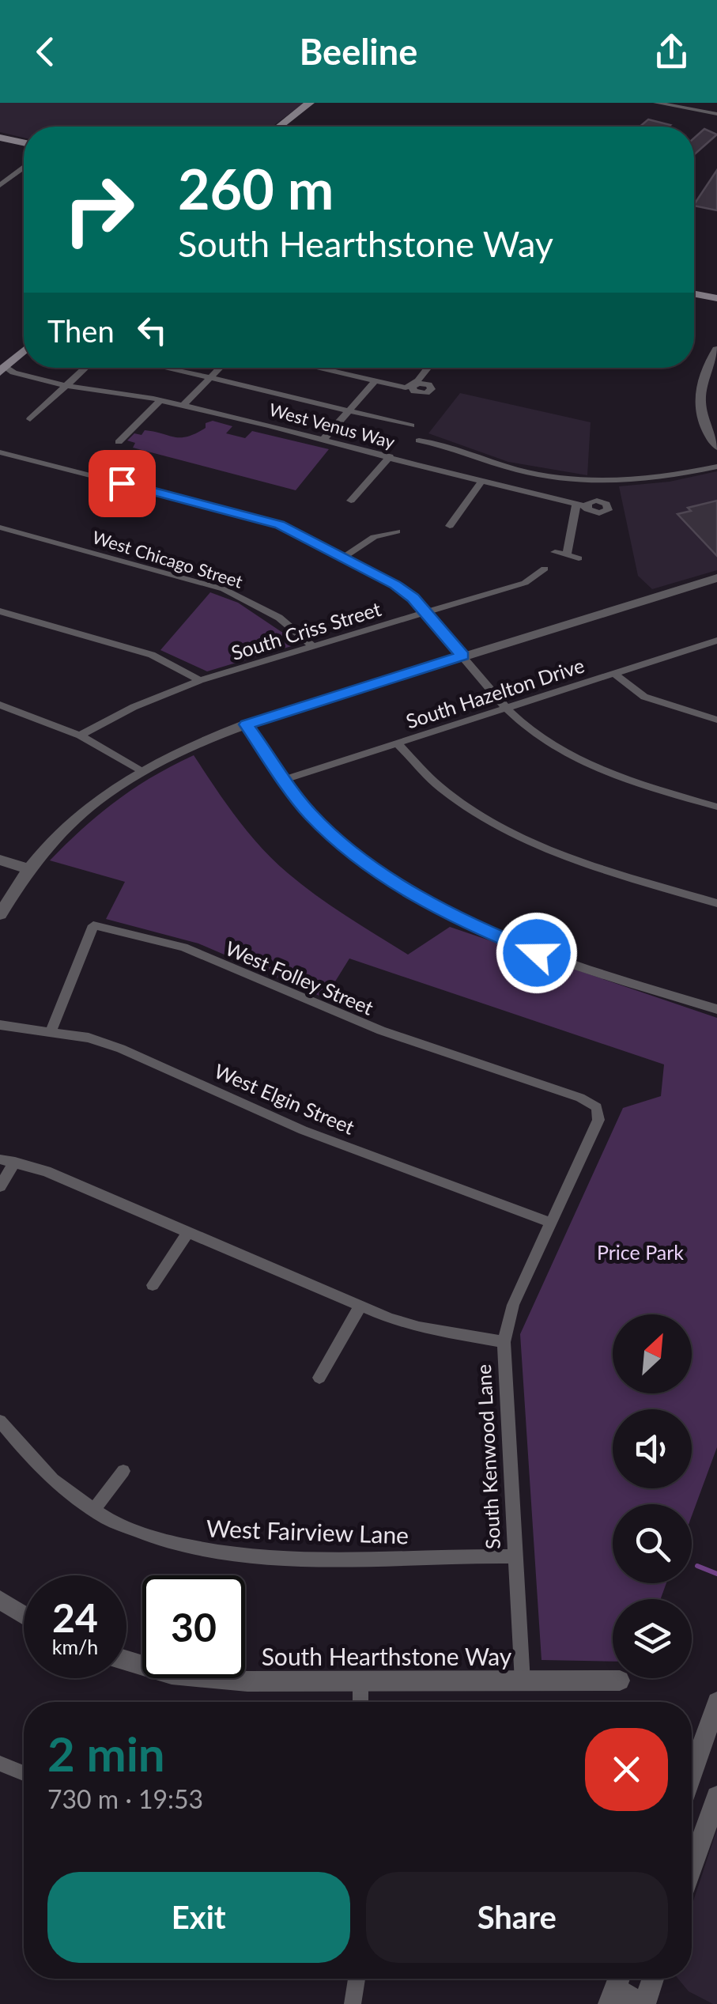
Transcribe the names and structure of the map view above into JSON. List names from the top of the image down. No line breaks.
{"streets":{"street":["West Venus Way","West Chicago Street","South Criss Street","South Hazelton Drive","West Folley Street","West Elgin Street","South Kenwood Lane","West Fairview Lane","South Hearthstone Way"]},"crossings":[["West Chicago Street","South Criss Street"],["West Folley Street","West Elgin Street"],["West Folley Street","South Kenwood Lane"],["West Elgin Street","South Kenwood Lane"],["South Kenwood Lane","West Fairview Lane"],["South Kenwood Lane","South Hearthstone Way"]],"parks":["Price Park"],"north":"top right","page":{"header":"Beeline","turn":["260 m","South Hearthstone Way"],"then":"Then","speed":"24 km/h","limit":"30","heading":["2 min","730 m · 19:53"],"buttons":["Exit","Share"]}}
